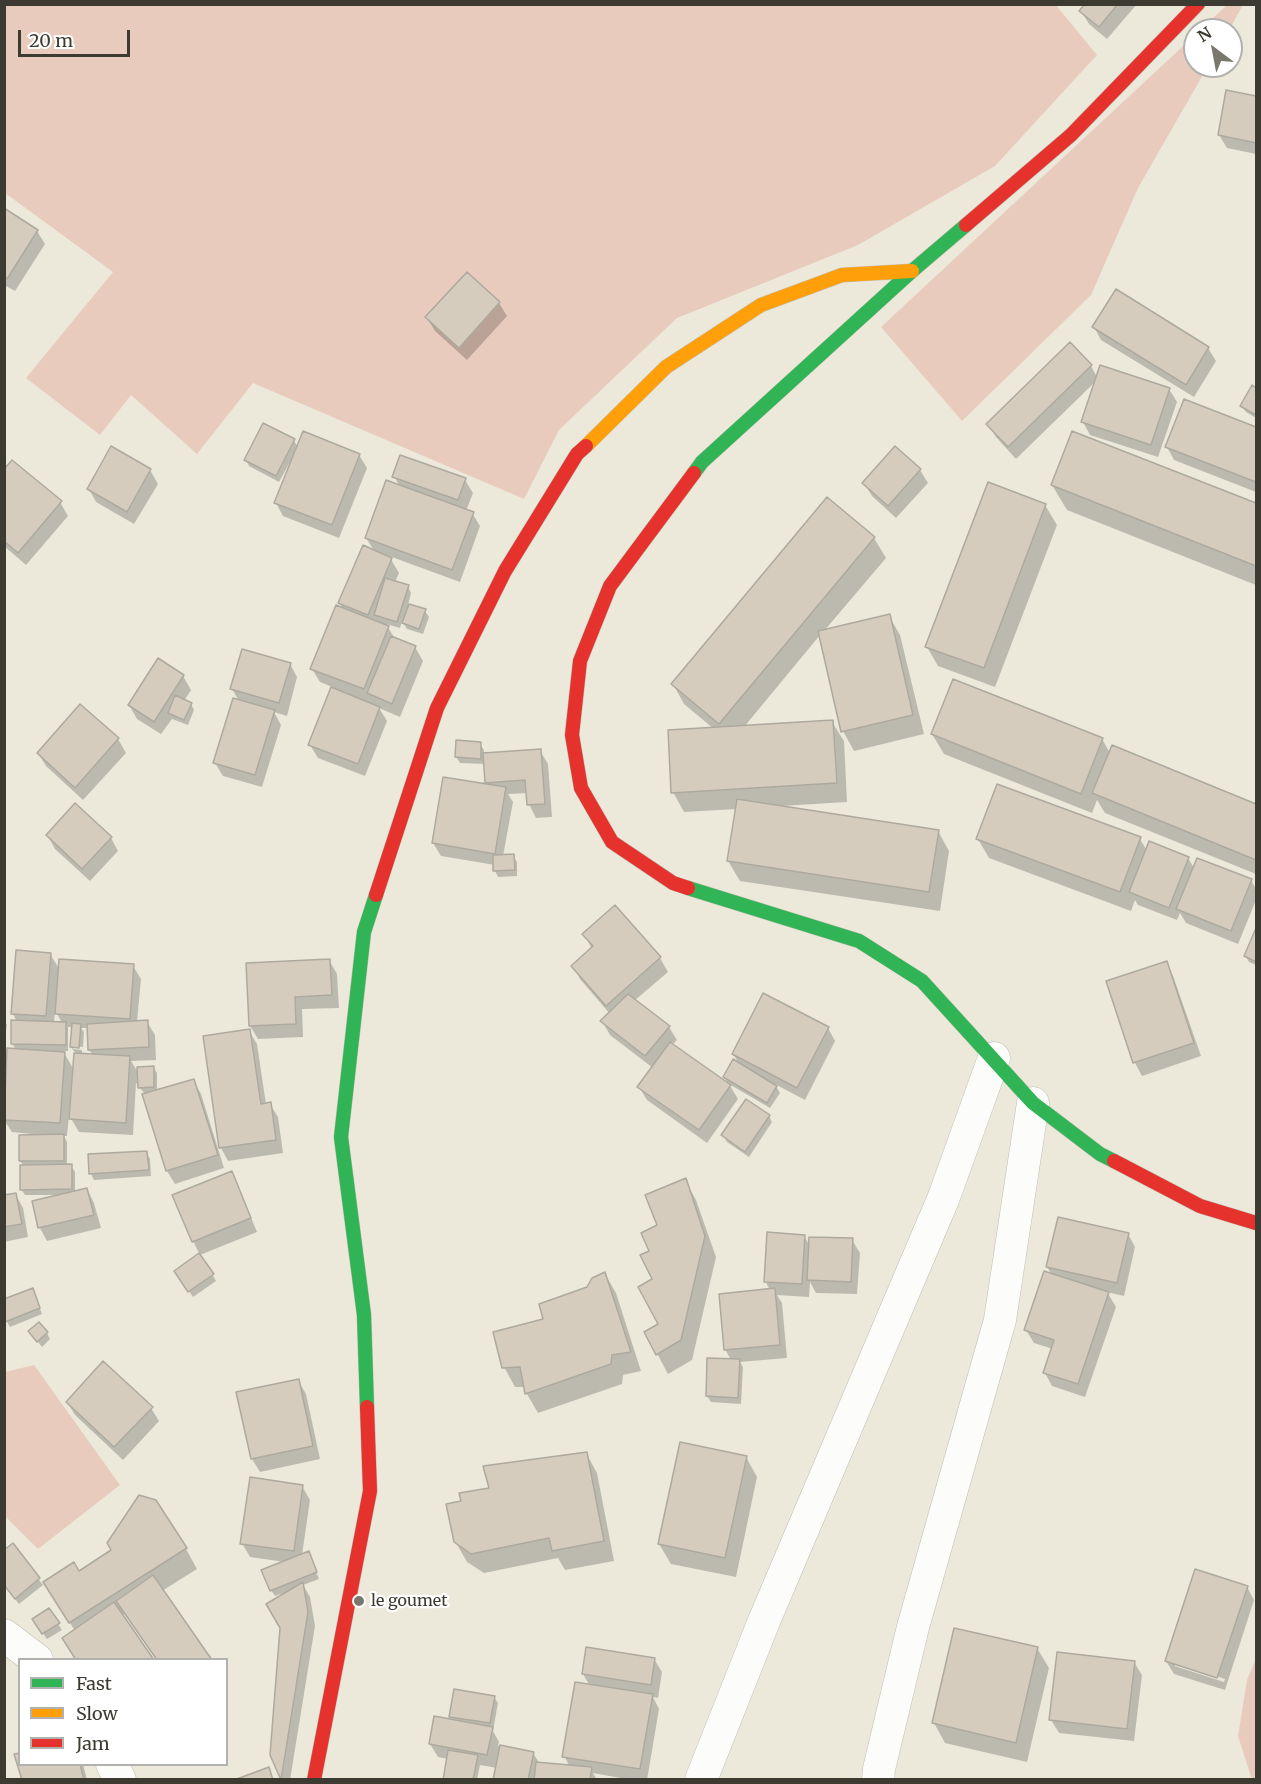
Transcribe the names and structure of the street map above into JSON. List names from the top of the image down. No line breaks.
{"places":["le goumet"],"legend":["Fast","Slow","Jam"],"scale_bar":"20 m","north":"top left"}
